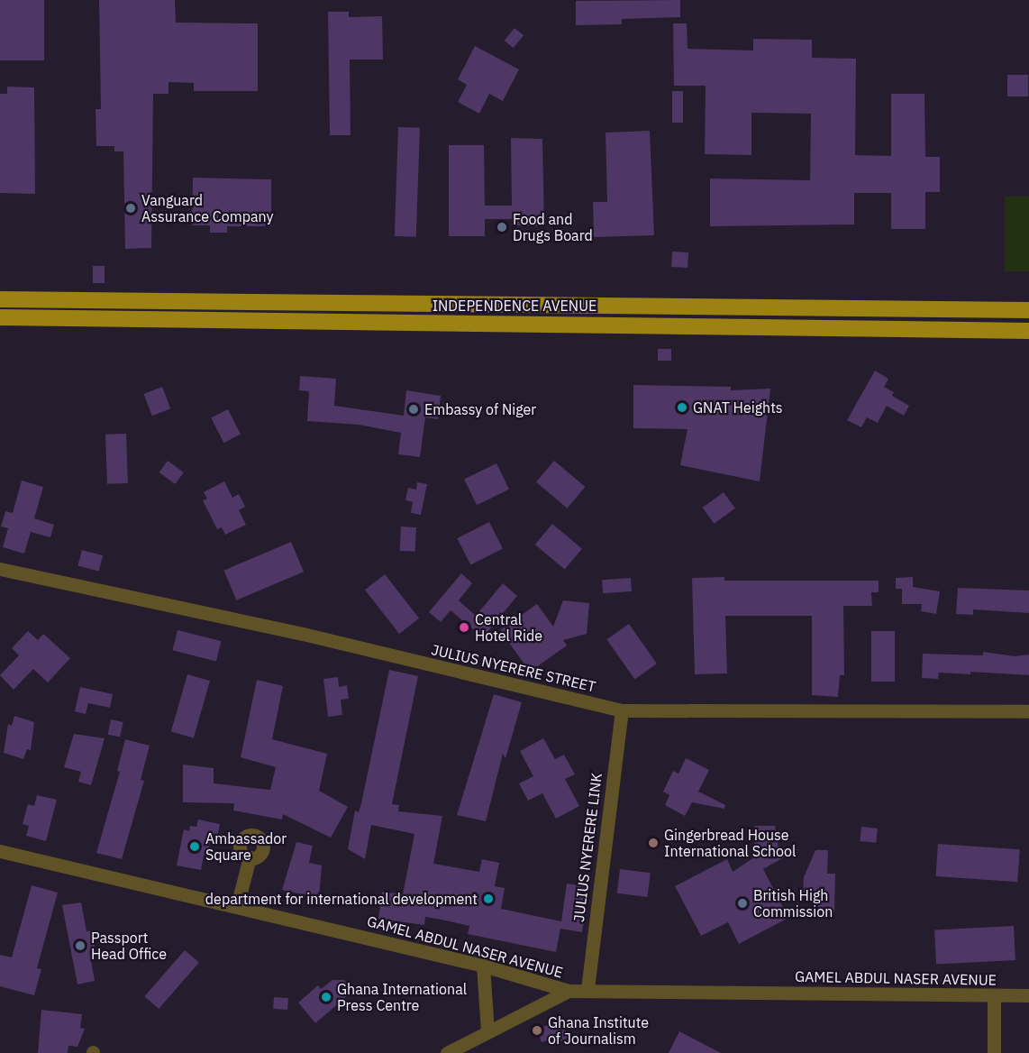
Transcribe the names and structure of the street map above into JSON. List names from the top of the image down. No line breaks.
{"streets":{"main road":["INDEPENDENCE AVENUE"],"street":["JULIUS NYERERE STREET","JULIUS NYERERE LINK","GAMEL ABDUL NASER AVENUE"]},"crossings":[["JULIUS NYERERE STREET","JULIUS NYERERE LINK"],["JULIUS NYERERE LINK","GAMEL ABDUL NASER AVENUE"]],"places":["Vanguard Assurance Company","Food and Drugs Board","GNAT Heights","Embassy of Niger","Central Hotel Ride","Gingerbread House International School","Ambassador Square","department for international development","British High Commission","Passport Head Office","Ghana International Press Centre","Ghana Institute of Journalism"]}
